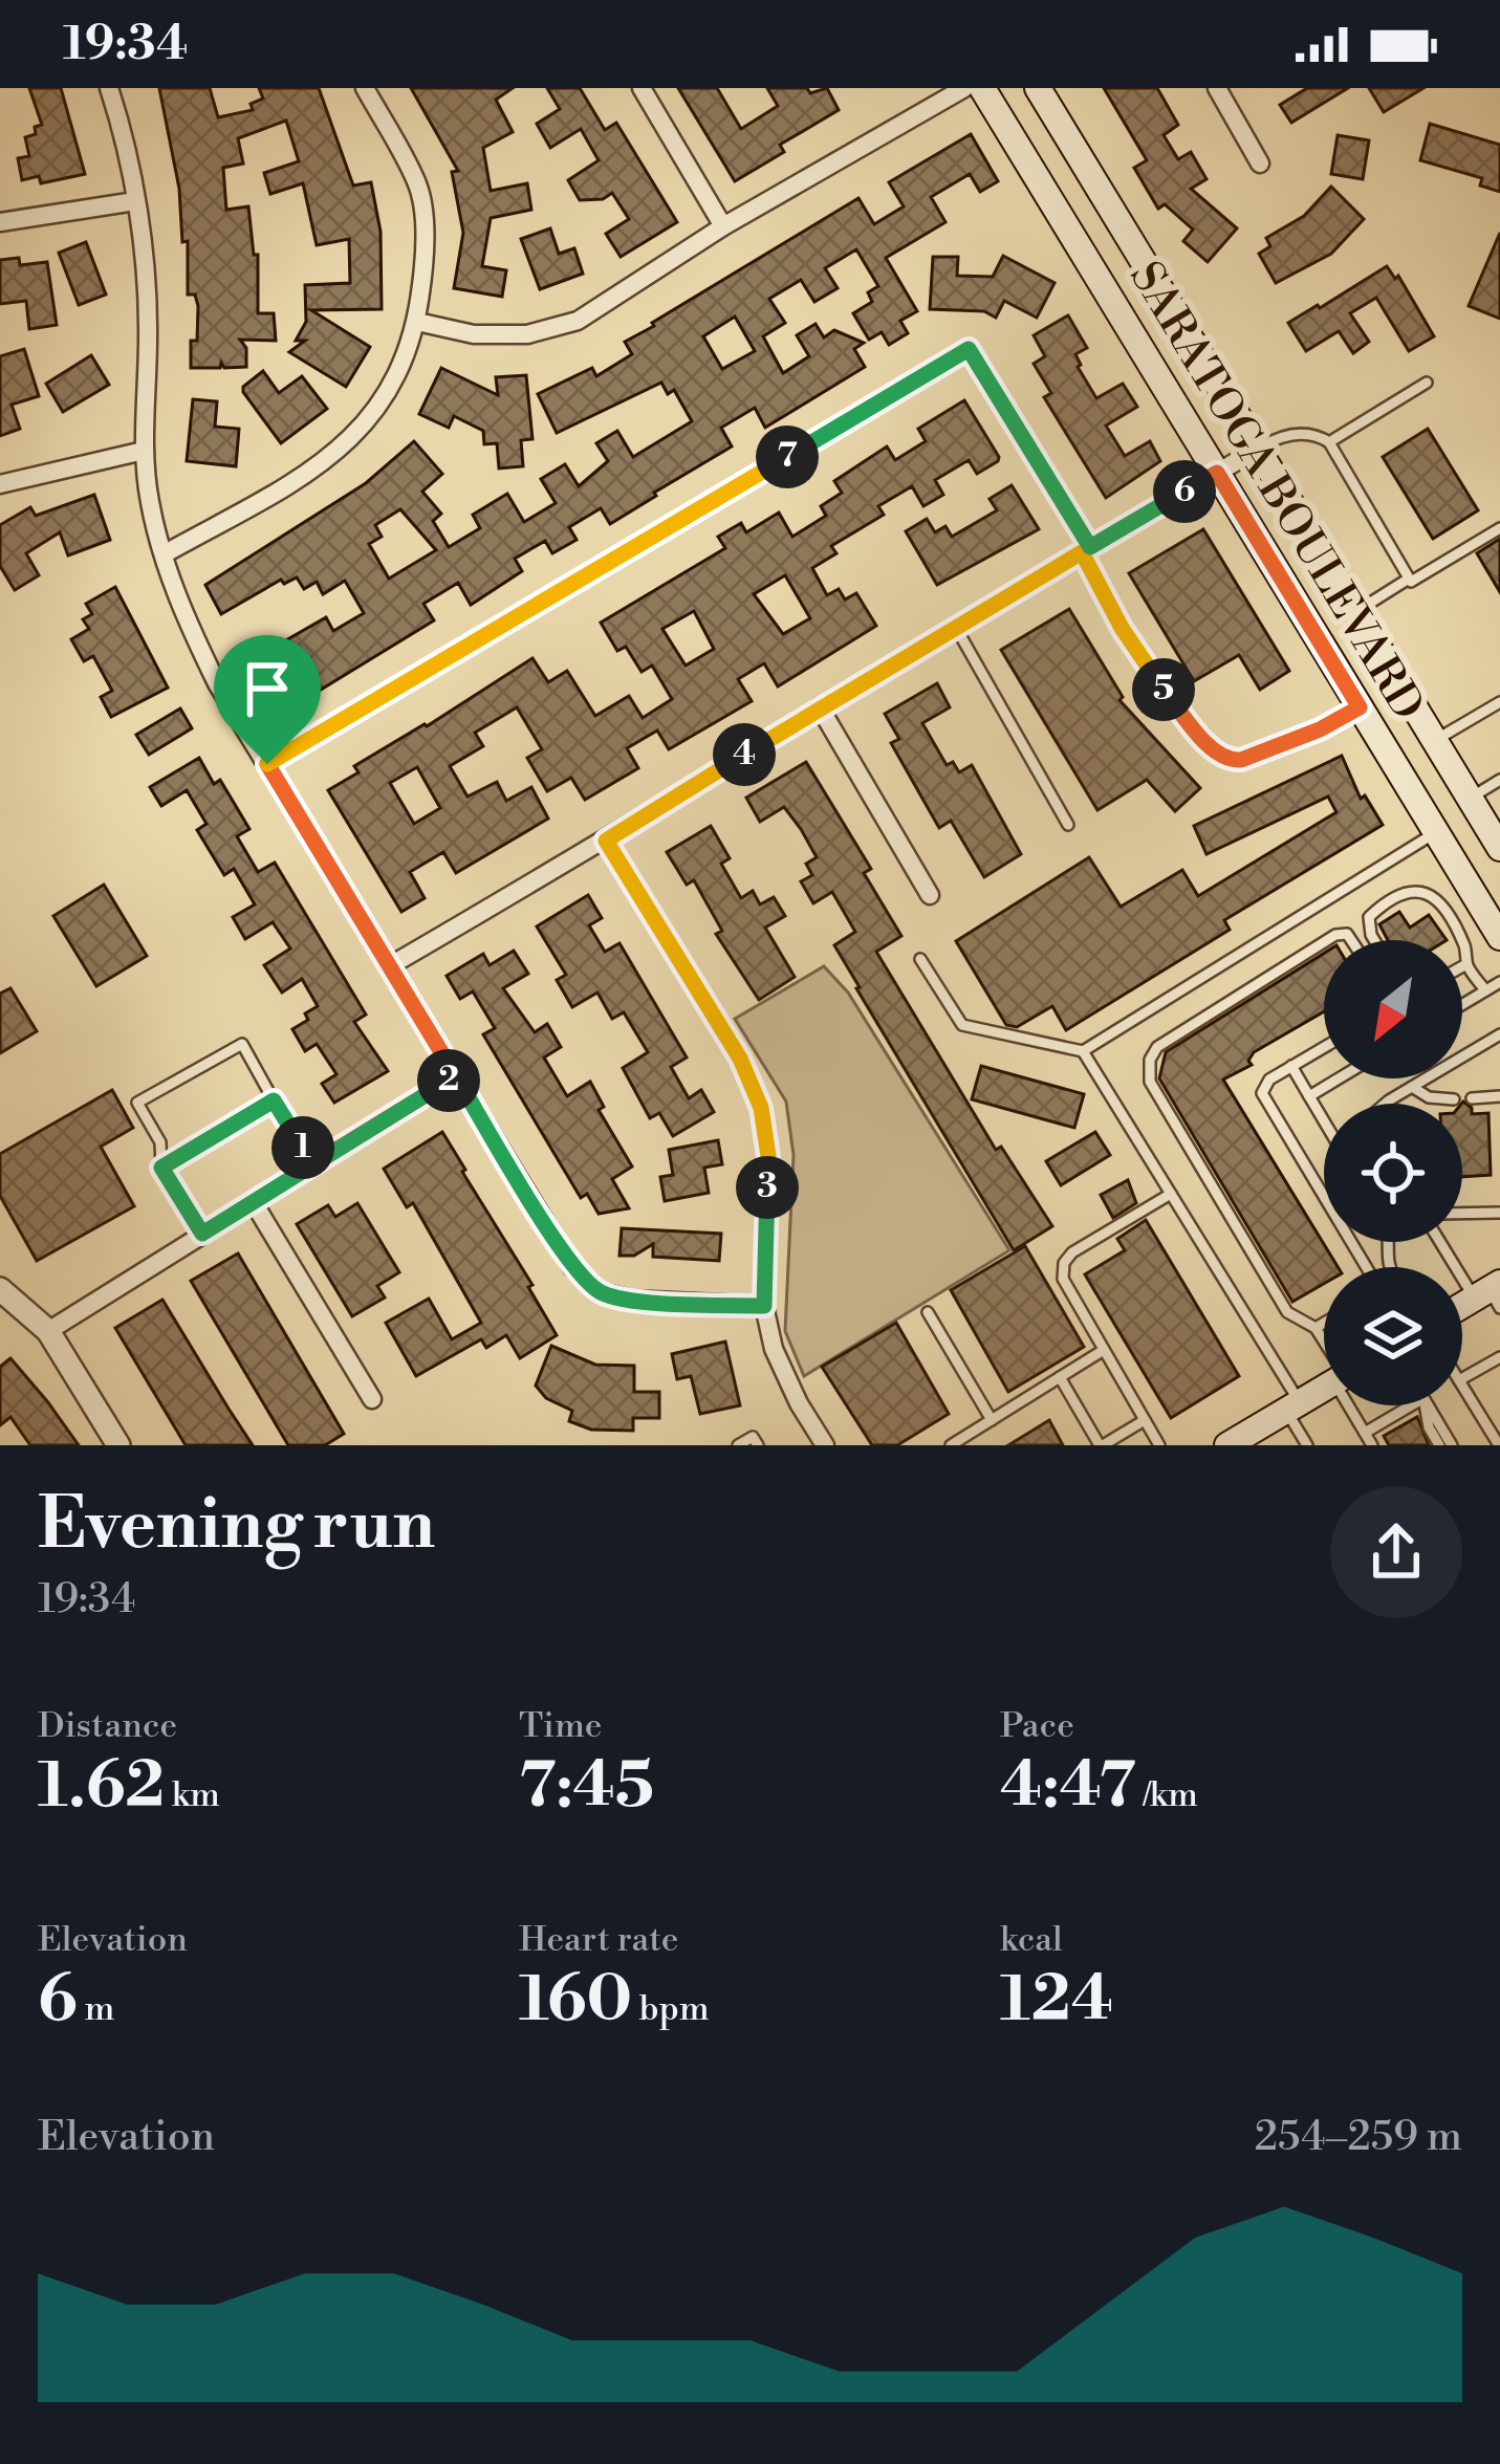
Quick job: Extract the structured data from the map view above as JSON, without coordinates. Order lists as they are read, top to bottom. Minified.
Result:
{"streets":{"main road":["SARATOGA BOULEVARD"]},"north":"bottom left","page":{"status":"19:34","pins":["7","6","5","4","2","1","3"],"heading":["Evening run","19:34"],"stats":[["Distance","1.62 km"],["Time","7:45"],["Pace","4:47 /km"],["Elevation","6 m"],["Heart rate","160 bpm"],["kcal","124"]],"chart":["Elevation","254–259 m"]}}
